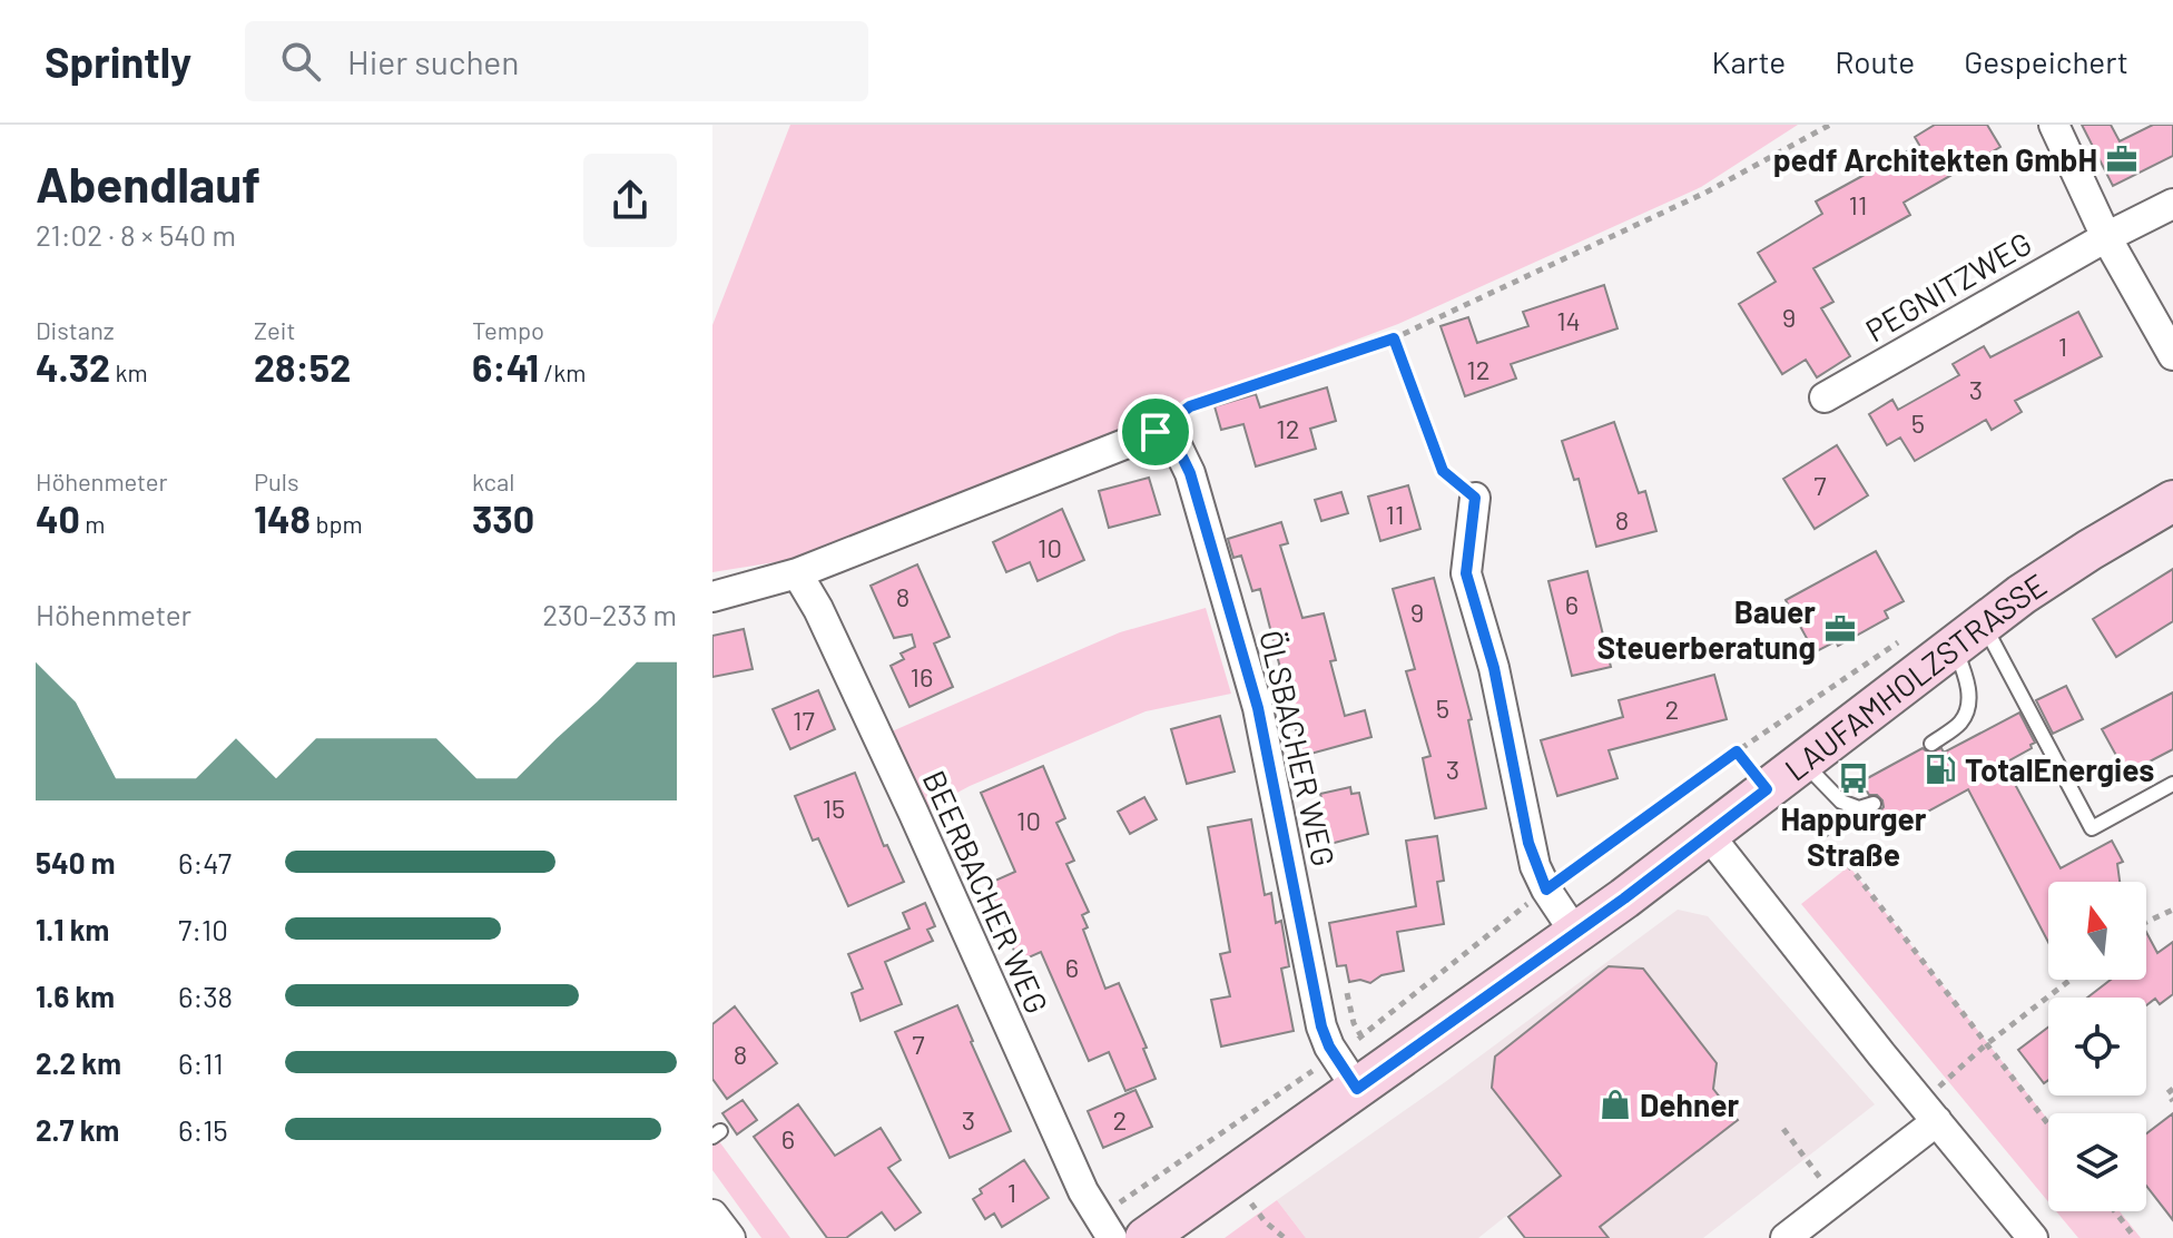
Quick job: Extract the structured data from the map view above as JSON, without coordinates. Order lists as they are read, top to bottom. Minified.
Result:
{"streets":{"main road":["LAUFAMHOLZSTRASSE"],"street":["PEGNITZWEG","ÖLSBACHER WEG","BEERBACHER WEG"]},"crossings":[["LAUFAMHOLZSTRASSE","ÖLSBACHER WEG"]],"places":{"office":["pedf Architekten GmbH","Bauer Steuerberatung"],"fuel station":["TotalEnergies"],"bus stop":["Happurger Straße"],"shop":["Dehner"]},"house_numbers":["11","9","14","1","12","3","5","12","7","11","8","10","8","6","9","16","5","2","17","3","15","10","6","7","8","3","2","6","1"],"north":"top","page":{"header":"Sprintly","search":"Hier suchen","nav":["Karte","Route","Gespeichert"],"heading":["Abendlauf","21:02 · 8 × 540 m"],"stats":[["Distanz","4.32 km"],["Zeit","28:52"],["Tempo","6:41 /km"],["Höhenmeter","40 m"],["Puls","148 bpm"],["kcal","330"]],"chart":["Höhenmeter","230–233 m"],"list":[{"name":"540 m","note":"6:47"},{"name":"1.1 km","note":"7:10"},{"name":"1.6 km","note":"6:38"},{"name":"2.2 km","note":"6:11"},{"name":"2.7 km","note":"6:15"}]}}
